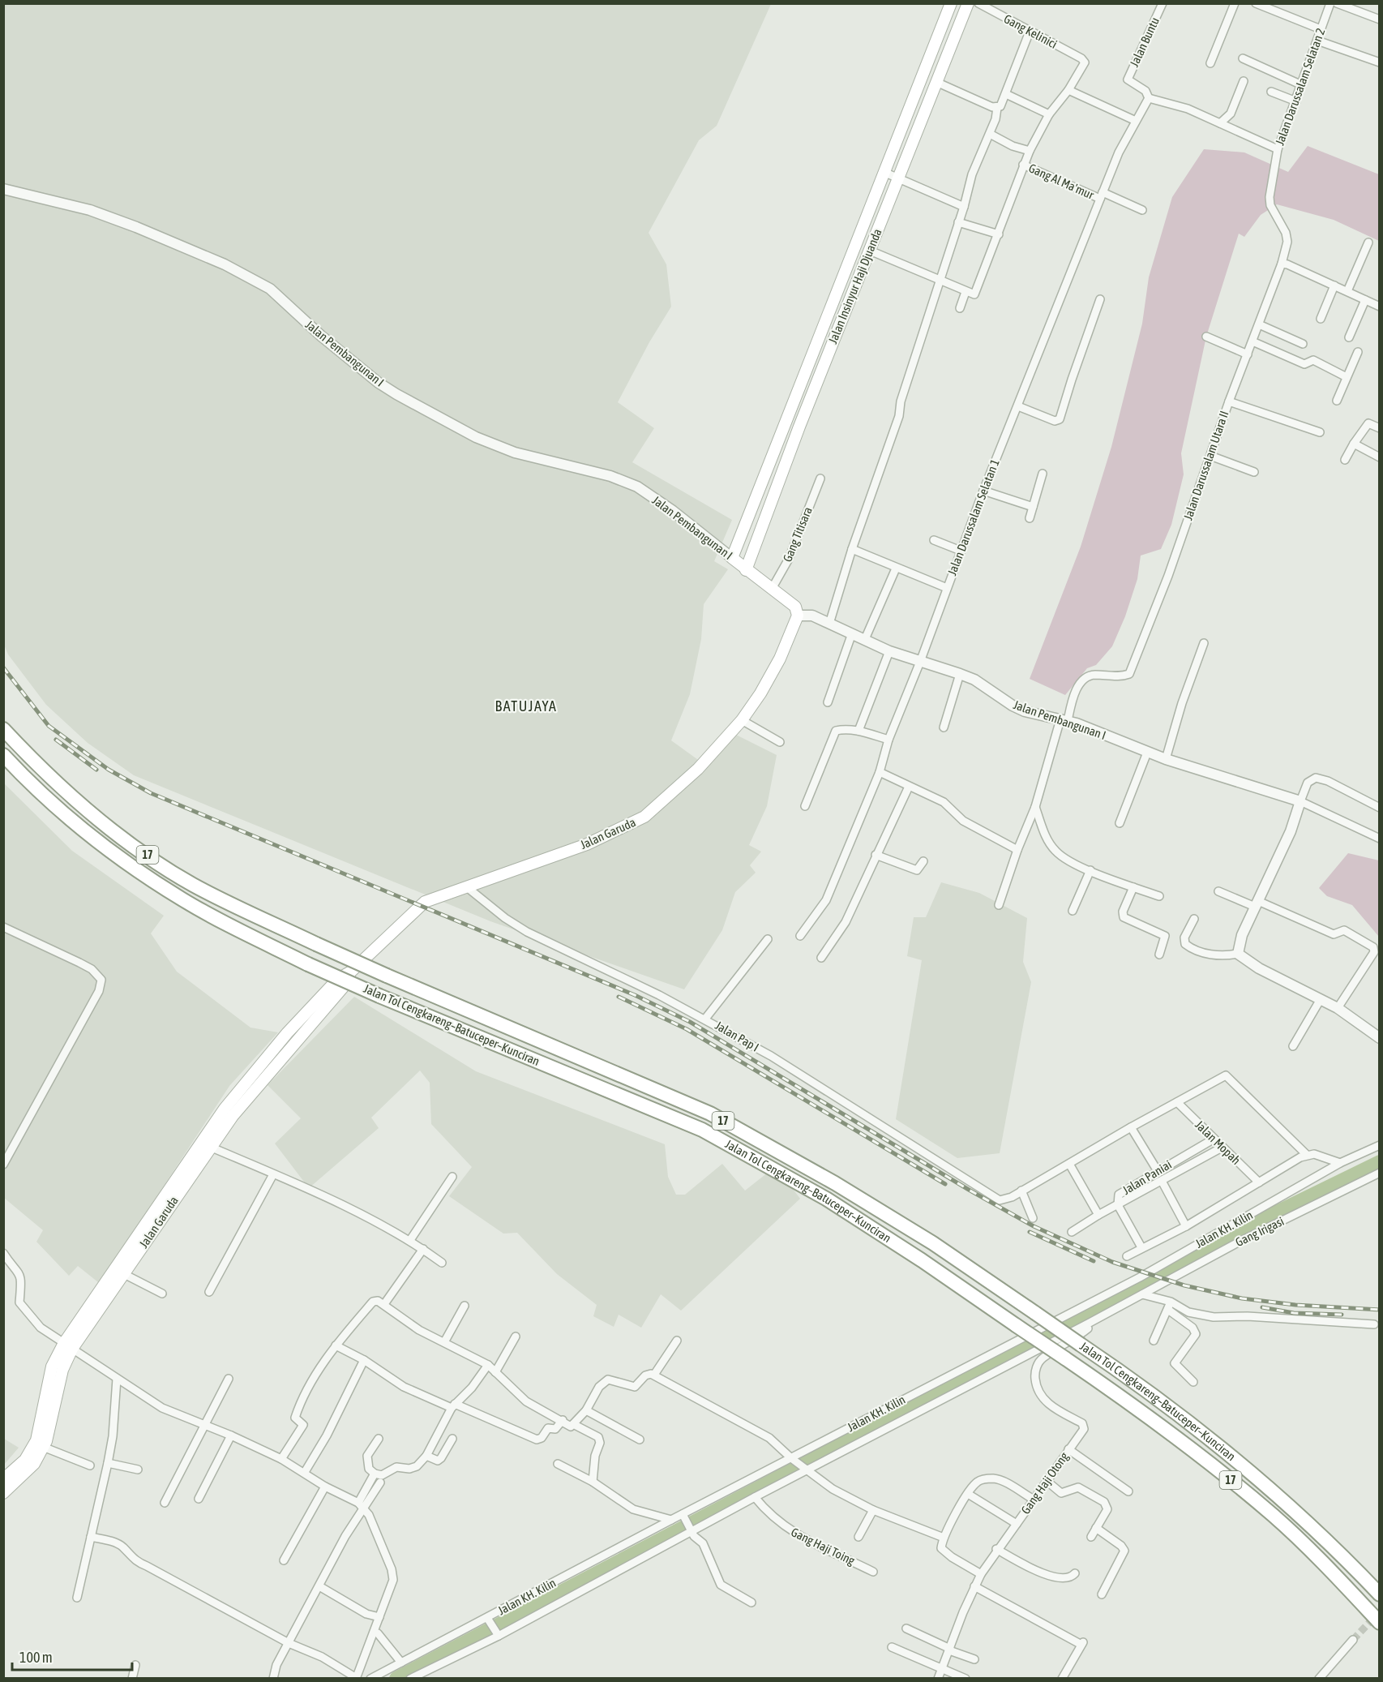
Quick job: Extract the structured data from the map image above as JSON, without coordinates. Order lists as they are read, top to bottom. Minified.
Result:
{"streets":{"highway":["17","Jalan Tol Cengkareng–Batuceper–Kunciran"],"main road":["Jalan Insinyur Haji Djuanda","Jalan Pembangunan I","Jalan Garuda"],"street":["Gang Kelinici","Jalan Buntu","Jalan Darussalam Selatan 2","Gang Al Ma'mur","Jalan Darussalam Utara II","Jalan Darussalam Selatan 1","Gang Titisara","Jalan Pap I","Jalan Mopah","Jalan Paniai","Jalan KH. Kilin","Gang Irigasi","Gang Haji Otong","Gang Haji Toing"]},"crossings":[["Jalan Buntu","Jalan Darussalam Selatan 1"],["Jalan Darussalam Selatan 2","Jalan Darussalam Utara II"],["Gang Al Ma'mur","Jalan Darussalam Selatan 1"],["Jalan Insinyur Haji Djuanda","Jalan Pembangunan I"],["Jalan Pembangunan I","Jalan Darussalam Utara II"],["Jalan Pembangunan I","Jalan Darussalam Selatan 1"],["Jalan Pembangunan I","Gang Titisara"],["Jalan Pembangunan I","Jalan Garuda"],["Jalan Garuda","Jalan Pap I"],["Jalan Mopah","Jalan Paniai"],["Jalan KH. Kilin","Gang Irigasi"],["Jalan KH. Kilin","Gang Haji Otong"],["Jalan KH. Kilin","Gang Haji Toing"]],"districts":["BATUJAYA"],"scale_bar":"100 m"}
